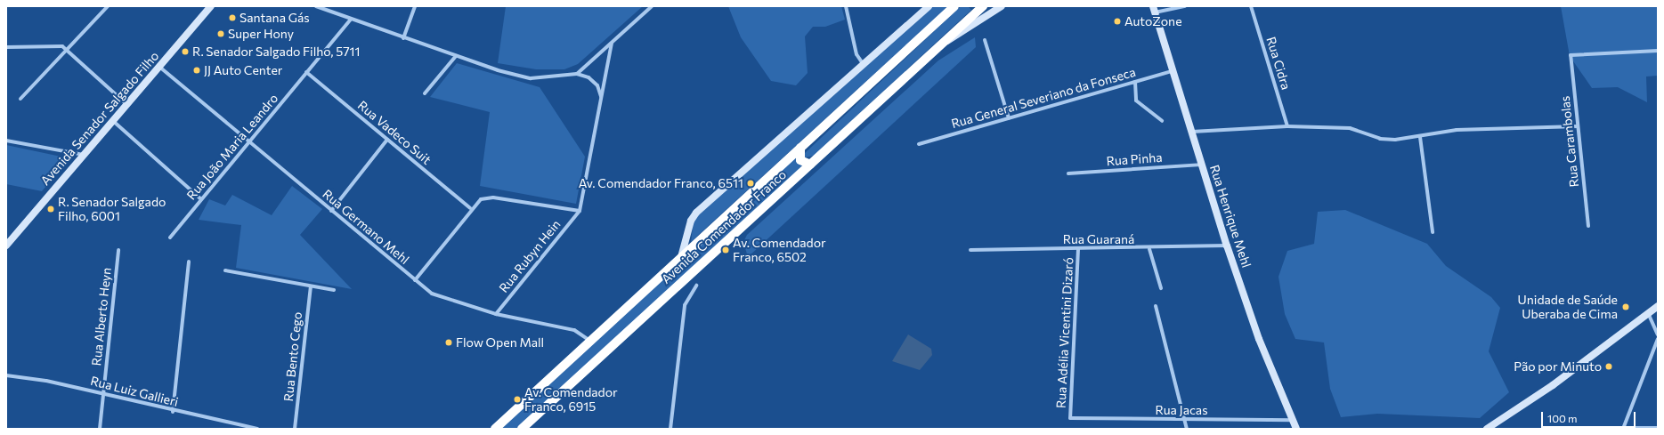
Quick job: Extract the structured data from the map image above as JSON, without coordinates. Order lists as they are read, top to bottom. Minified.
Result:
{"streets":{"highway":["Avenida Comendador Franco"],"main road":["Avenida Senador Salgado Filho","Rua Henrique Mehl"],"street":["Rua Cidra","Rua General Severiano da Fonseca","Rua Vadeco Suit","Rua Carambolas","Rua João Maria Leandro","Rua Pinha","Rua Germano Mehl","Rua Guaraná","Rua Rubyn Hein","Rua Alberto Heyn","Rua Adélia Vicentini Dizaró","Rua Bento Cego","Rua Luiz Gallieri","Rua Jacas"]},"crossings":[["Rua General Severiano da Fonseca","Rua Henrique Mehl"],["Avenida Senador Salgado Filho","Rua Germano Mehl"],["Rua Vadeco Suit","Rua João Maria Leandro"],["Rua João Maria Leandro","Rua Germano Mehl"],["Rua Pinha","Rua Henrique Mehl"],["Rua Henrique Mehl","Rua Guaraná"],["Rua Henrique Mehl","Rua Jacas"],["Rua Germano Mehl","Avenida Comendador Franco"],["Rua Germano Mehl","Rua Rubyn Hein"],["Rua Guaraná","Rua Adélia Vicentini Dizaró"],["Rua Alberto Heyn","Rua Luiz Gallieri"],["Rua Adélia Vicentini Dizaró","Rua Jacas"]],"places":["Santana Gás","AutoZone","Super Hony","R. Senador Salgado Filho, 5711","JJ Auto Center","Av. Comendador Franco, 6511","R. Senador Salgado Filho, 6001","Av. Comendador Franco, 6502","Unidade de Saúde Uberaba de Cima","Flow Open Mall","Pão por Minuto","Av. Comendador Franco, 6915"],"scale_bar":"100 m"}
